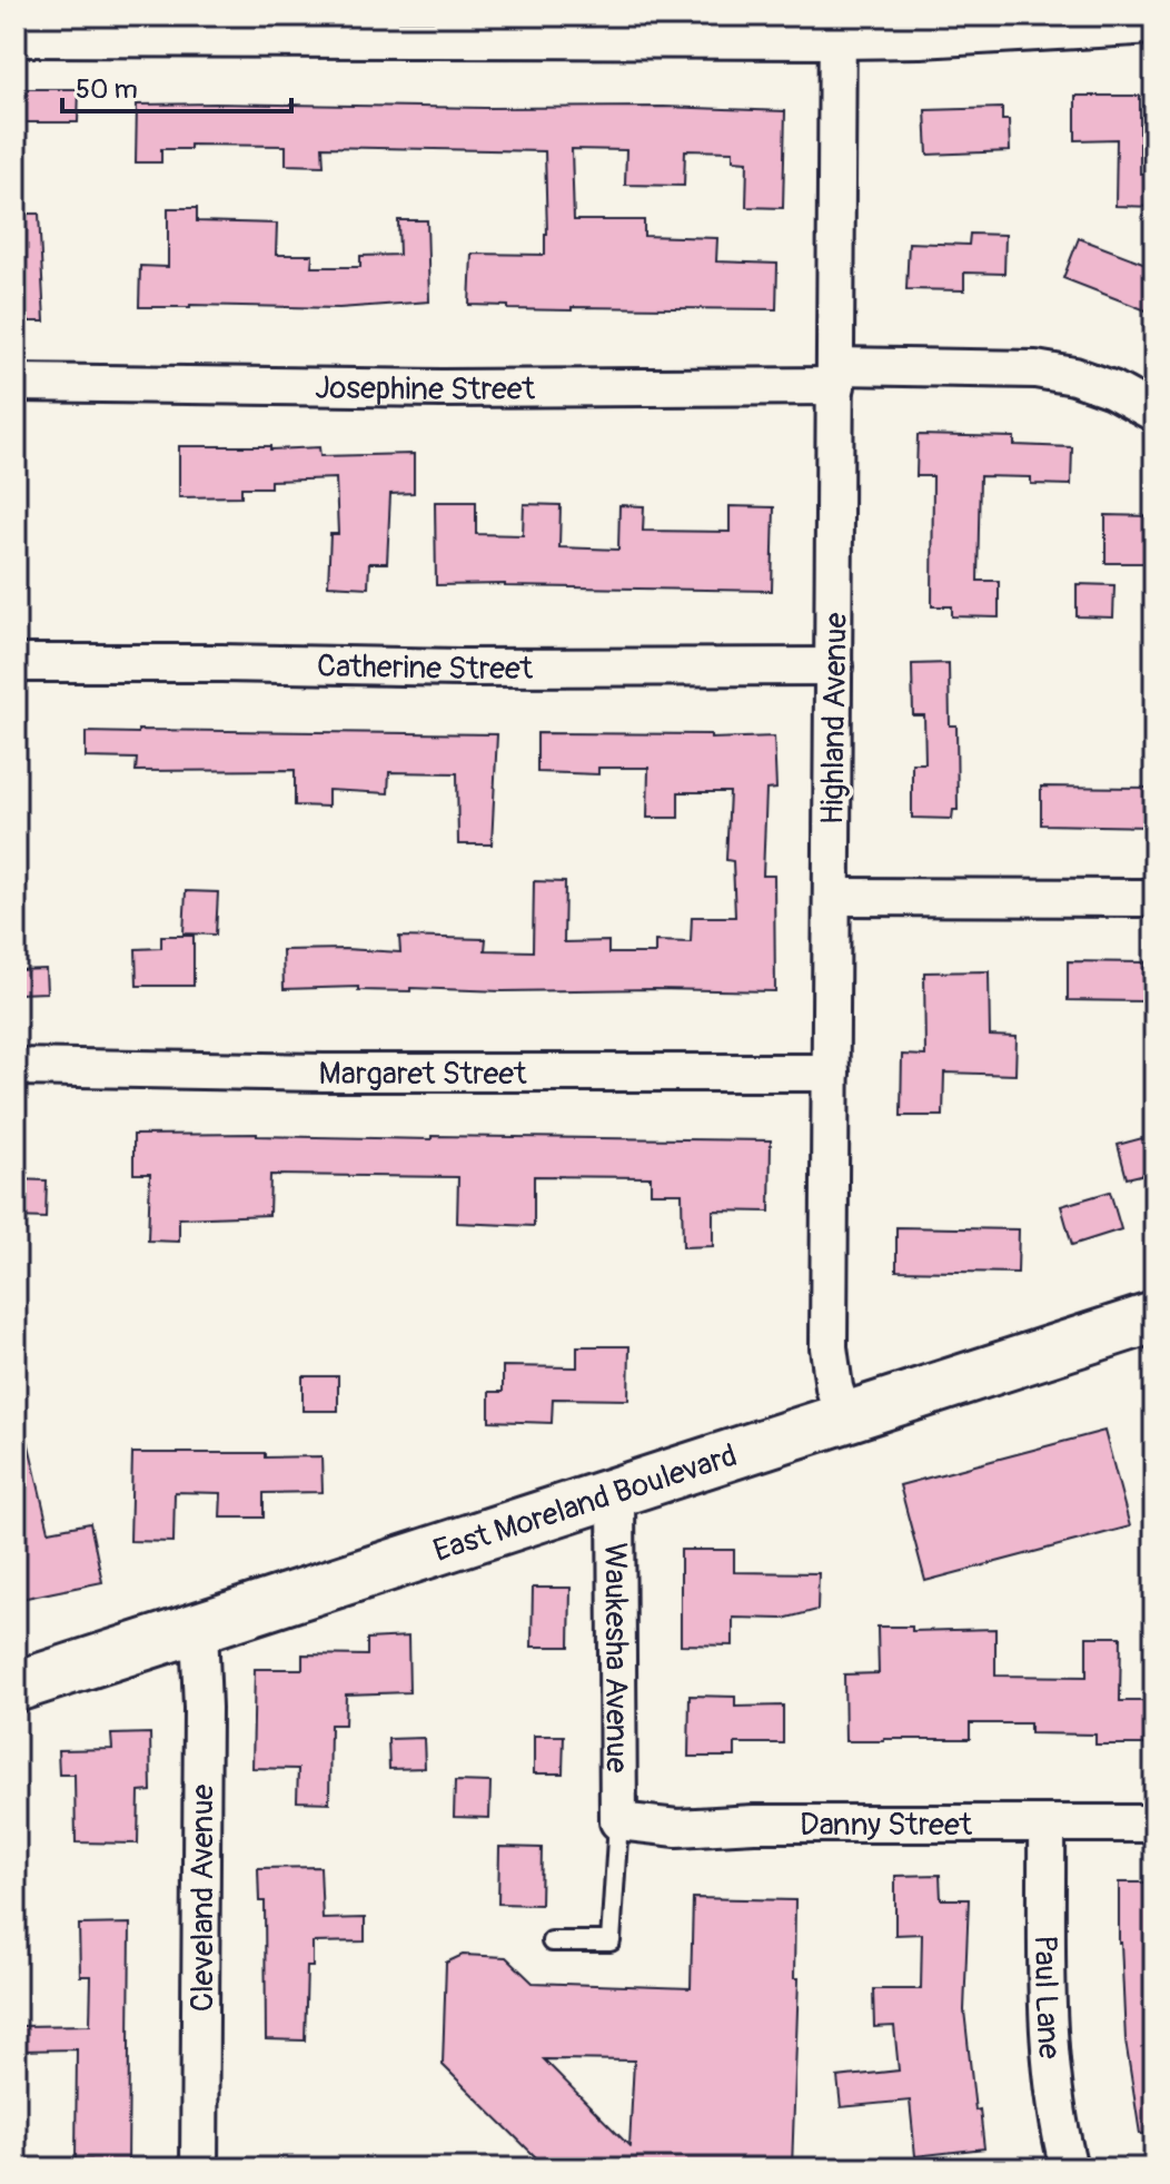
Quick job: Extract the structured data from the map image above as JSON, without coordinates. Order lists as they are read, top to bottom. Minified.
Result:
{"streets":{"main road":["East Moreland Boulevard"],"street":["Josephine Street","Catherine Street","Highland Avenue","Margaret Street","Waukesha Avenue","Danny Street","Cleveland Avenue","Paul Lane"]},"crossings":[["Josephine Street","Highland Avenue"],["Catherine Street","Highland Avenue"],["Highland Avenue","Margaret Street"],["Highland Avenue","East Moreland Boulevard"],["East Moreland Boulevard","Waukesha Avenue"],["East Moreland Boulevard","Cleveland Avenue"],["Waukesha Avenue","Danny Street"],["Danny Street","Paul Lane"]],"scale_bar":"50 m"}
